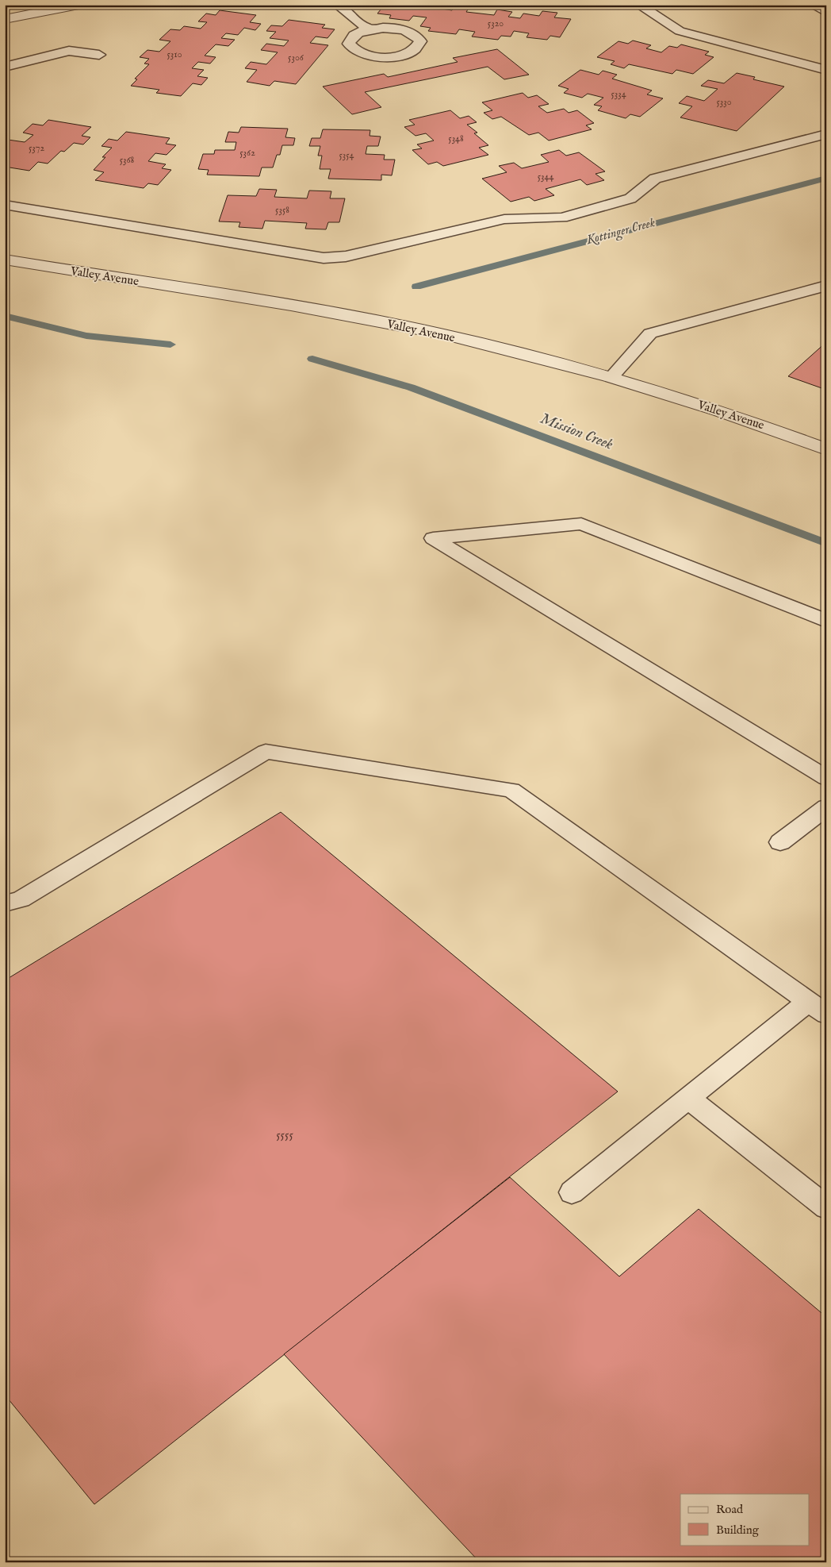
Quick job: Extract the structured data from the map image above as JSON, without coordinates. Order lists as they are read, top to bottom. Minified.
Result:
{"streets":{"street":["Valley Avenue"]},"water":["Kottinger Creek","Mission Creek"],"house_numbers":["5320","5310","5306","5334","5330","5348","5372","5362","5354","5368","5344","5358","5555"],"legend":["Road","Building"]}
